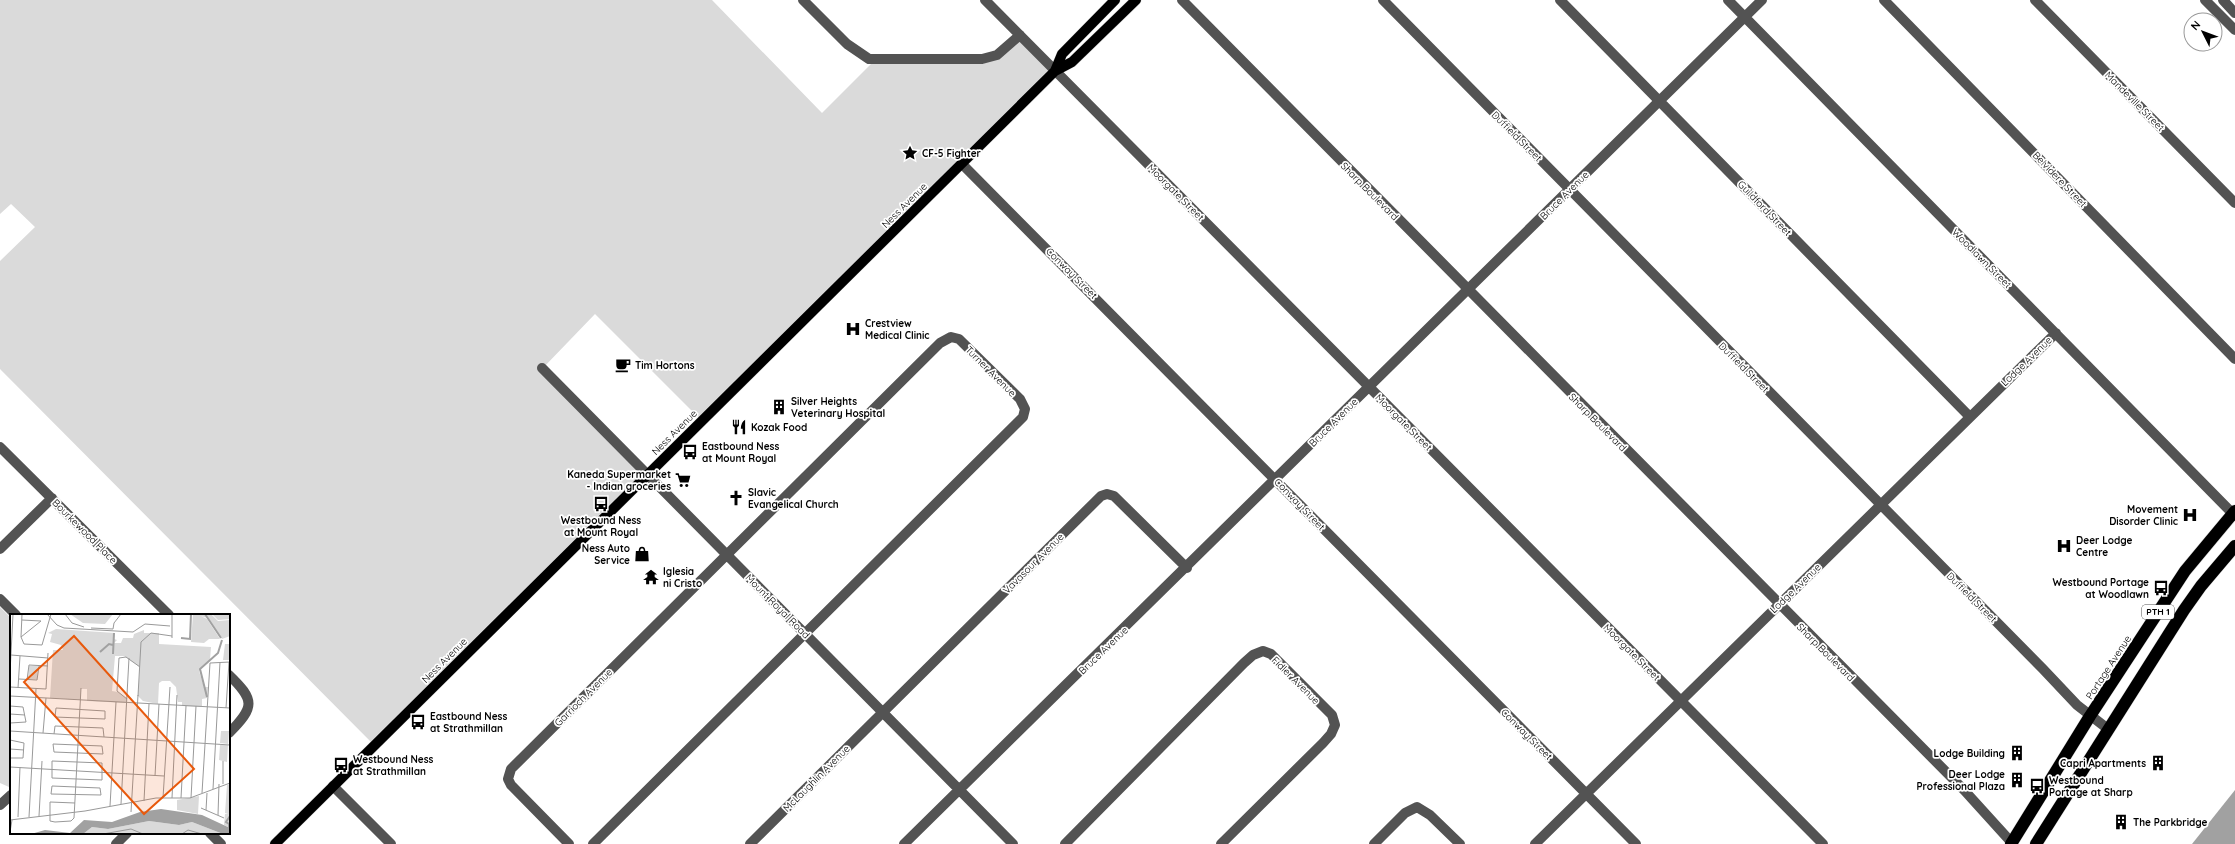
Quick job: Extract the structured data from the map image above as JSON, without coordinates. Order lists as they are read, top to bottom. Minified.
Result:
{"streets":{"highway":["PTH 1","Portage Avenue"],"main road":["Ness Avenue"],"street":["Mandeville Street","Duffield Street","Belvidere Street","Sharp Boulevard","Moorgate Street","Bruce Avenue","Guildford Street","Woodlawn Street","Conway Street","Lodge Avenue","Turner Avenue","Bourkewood Place","Vavasour Avenue","Mount Royal Road","Fidler Avenue","Garrioch Avenue","McLaughlin Avenue"]},"crossings":[["Duffield Street","Bruce Avenue"],["Duffield Street","Lodge Avenue"],["Duffield Street","PTH 1"],["Duffield Street","Portage Avenue"],["Sharp Boulevard","Bruce Avenue"],["Sharp Boulevard","Lodge Avenue"],["Sharp Boulevard","Portage Avenue"],["Moorgate Street","Bruce Avenue"],["Moorgate Street","Ness Avenue"],["Moorgate Street","Lodge Avenue"],["Bruce Avenue","Guildford Street"],["Bruce Avenue","Woodlawn Street"],["Bruce Avenue","Conway Street"],["Bruce Avenue","Vavasour Avenue"],["Bruce Avenue","Mount Royal Road"],["Ness Avenue","Conway Street"],["Ness Avenue","Mount Royal Road"],["Guildford Street","Lodge Avenue"],["Woodlawn Street","Lodge Avenue"],["Woodlawn Street","Portage Avenue"],["Conway Street","Lodge Avenue"],["Turner Avenue","Mount Royal Road"],["Turner Avenue","Garrioch Avenue"],["Vavasour Avenue","Mount Royal Road"],["Vavasour Avenue","McLaughlin Avenue"],["Mount Royal Road","Garrioch Avenue"],["Mount Royal Road","McLaughlin Avenue"]],"places":{"place":["CF-5 Fighter"],"hospital":["Crestview Medical Clinic","Movement Disorder Clinic","Deer Lodge Centre"],"cafe":["Tim Hortons"],"building":["Silver Heights Veterinary Hospital","Lodge Building","Capri Apartments","Deer Lodge Professional Plaza","The Parkbridge"],"restaurant":["Kozak Food"],"bus stop":["Eastbound Ness at Mount Royal","Westbound Ness at Mount Royal","Westbound Portage at Woodlawn","Eastbound Ness at Strathmillan","Westbound Ness at Strathmillan","Westbound Portage at Sharp"],"supermarket":["Kaneda Supermarket - Indian groceries"],"church":["Slavic Evangelical Church"],"shop":["Ness Auto Service"],"temple":["Iglesia ni Cristo"]},"north":"top left"}
